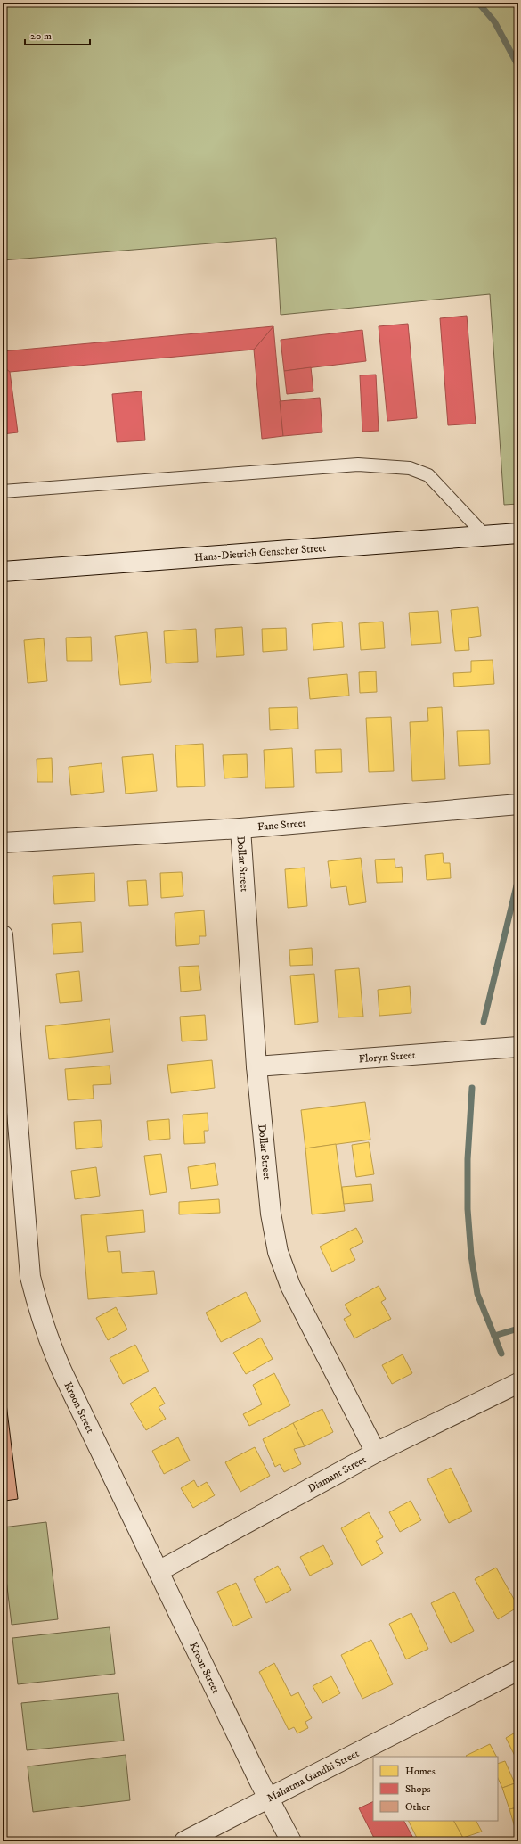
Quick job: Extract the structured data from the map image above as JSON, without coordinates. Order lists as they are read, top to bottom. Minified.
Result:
{"streets":{"street":["Hans-Dietrich Genscher Street","Fanc Street","Dollar Street","Floryn Street","Kroon Street","Diamant Street","Mahatma Gandhi Street"]},"crossings":[["Fanc Street","Dollar Street"],["Dollar Street","Floryn Street"],["Dollar Street","Diamant Street"],["Kroon Street","Diamant Street"],["Kroon Street","Mahatma Gandhi Street"]],"legend":["Homes","Shops","Other"],"scale_bar":"20 m"}
